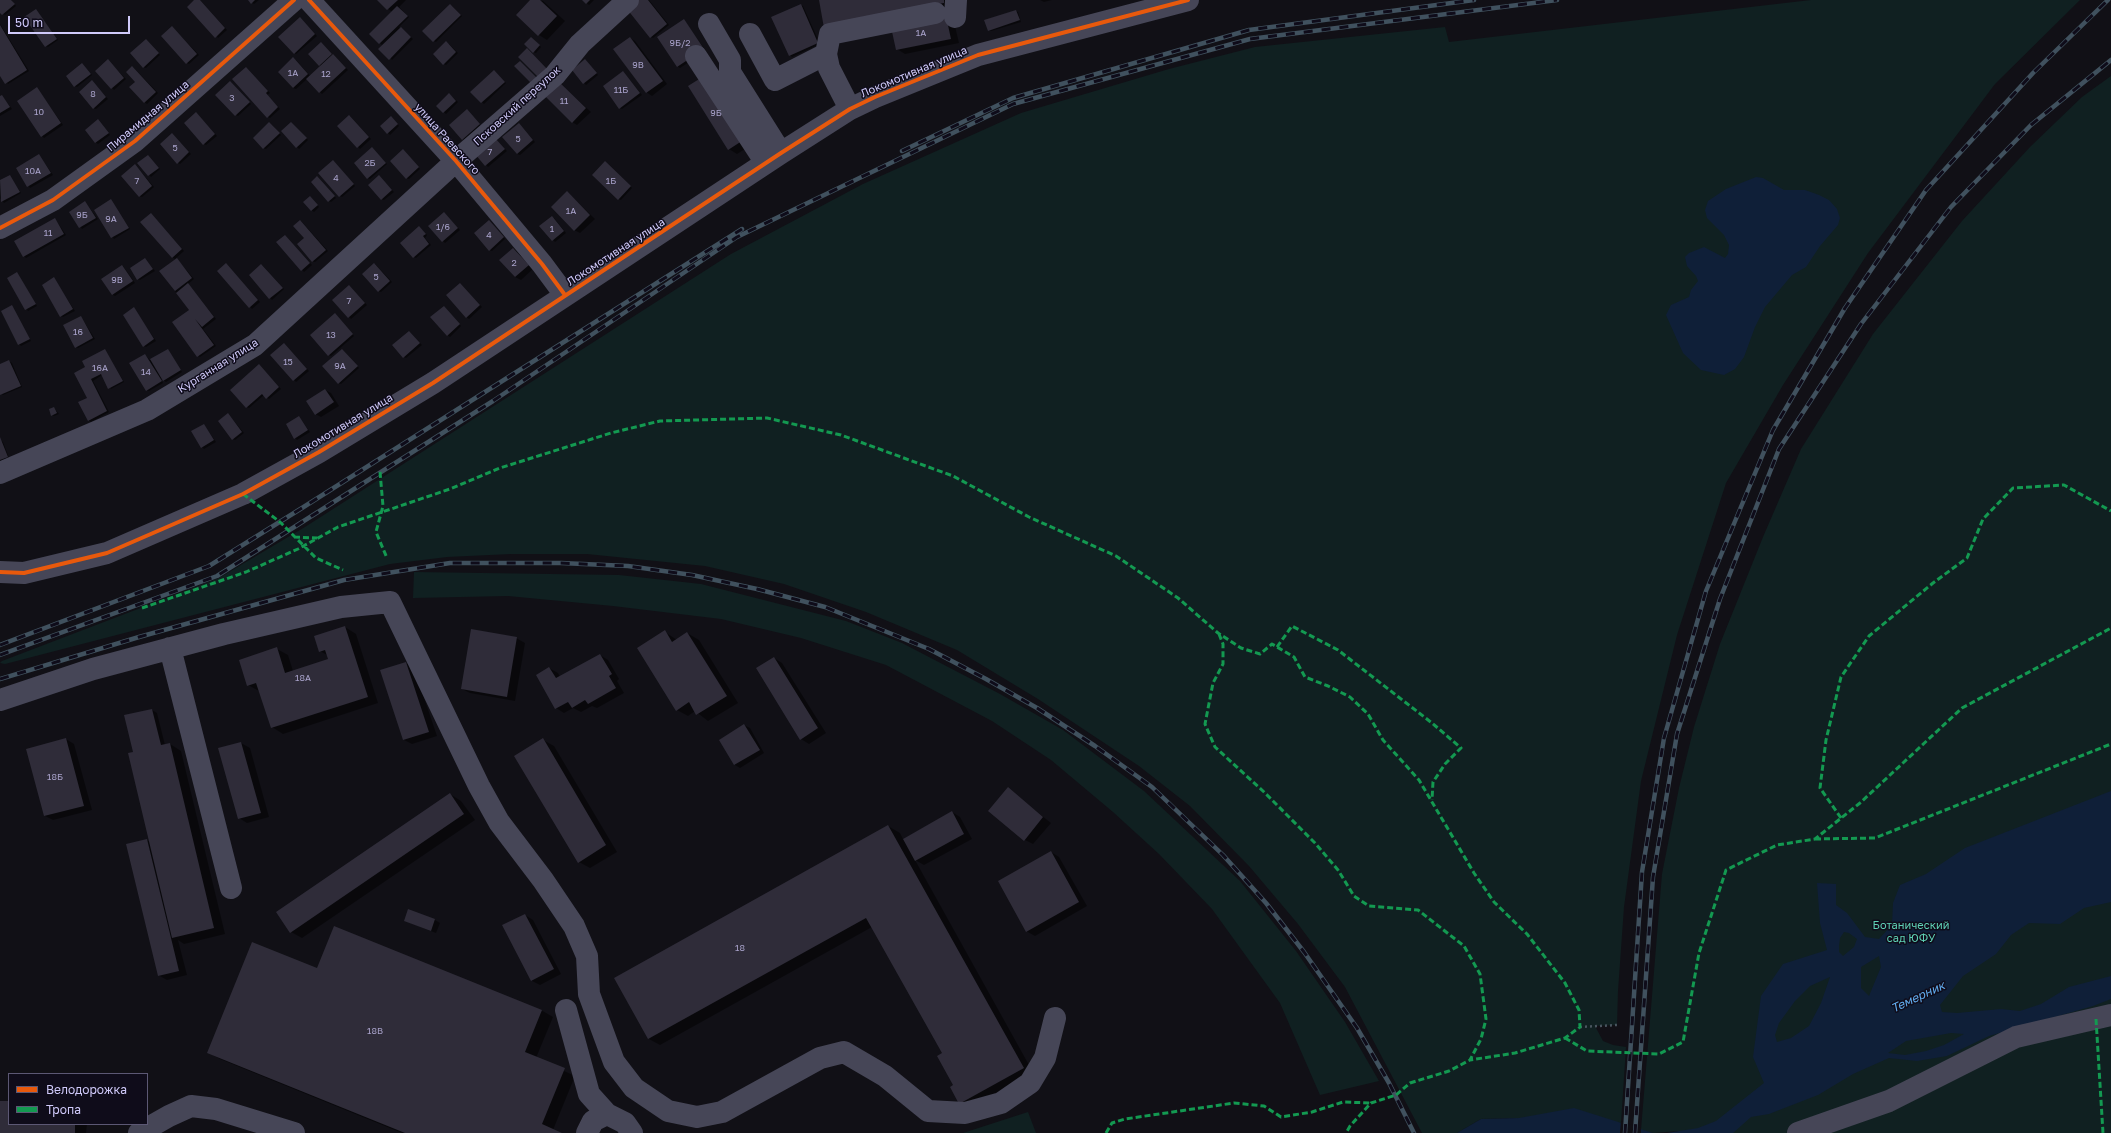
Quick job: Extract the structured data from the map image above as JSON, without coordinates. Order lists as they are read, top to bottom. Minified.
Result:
{"streets":{"street":["Локомотивная улица","Псковский переулок","Пирамидная улица","улица Раевского","Курганная улица"]},"crossings":[["Локомотивная улица","улица Раевского"],["Псковский переулок","улица Раевского"],["Псковский переулок","Курганная улица"],["улица Раевского","Курганная улица"]],"water":["Темерник"],"parks":["Ботанический сад ЮФУ"],"house_numbers":["1А","9Б/2","9В","1А","12","11Б","8","3","11","10","9Б","5","5","7","2Б","10А","4","7","1Б","1А","9Б","9А","1/6","1","11","4","2","5","9В","7","16","13","15","9А","16А","14","18А","18Б","18","18В"],"legend":["Велодорожка","Тропа"],"scale_bar":"50 m"}
